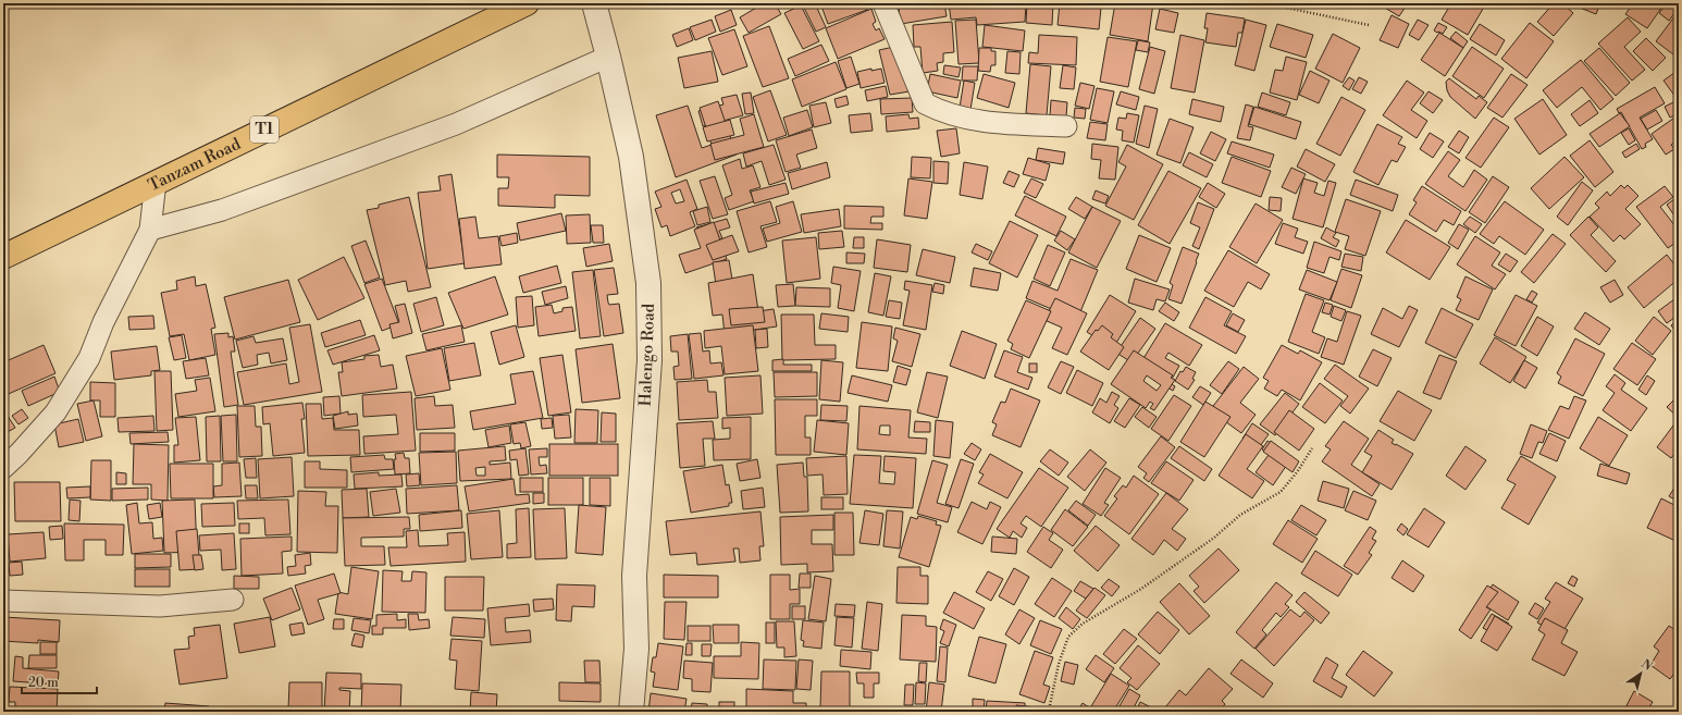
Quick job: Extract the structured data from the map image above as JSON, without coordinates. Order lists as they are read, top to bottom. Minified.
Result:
{"streets":{"highway":["T1","Tanzam Road"],"street":["Halengo Road"]},"scale_bar":"20 m","north":"top right"}
